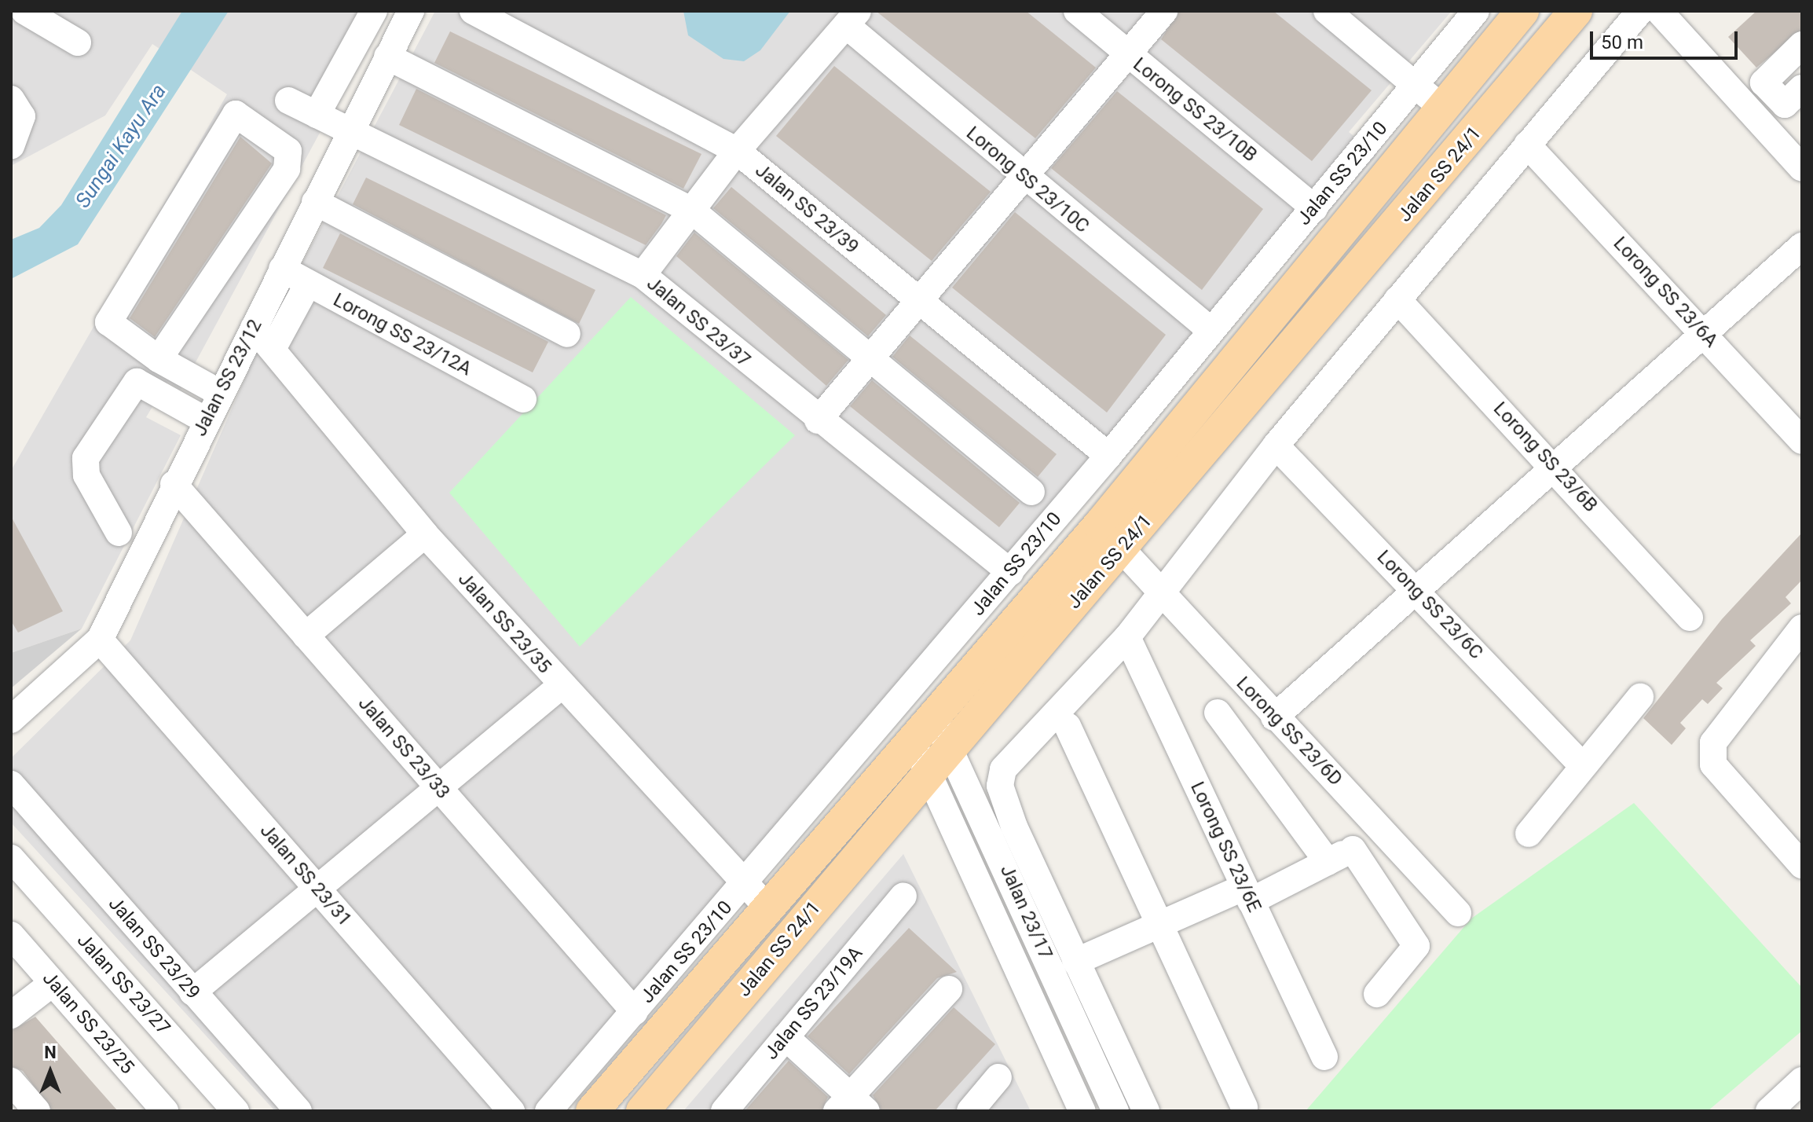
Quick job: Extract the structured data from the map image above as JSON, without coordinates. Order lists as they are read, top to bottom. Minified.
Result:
{"streets":{"main road":["Jalan SS 24/1"],"street":["Lorong SS 23/10B","Jalan SS 23/10","Lorong SS 23/10C","Jalan SS 23/39","Lorong SS 23/6A","Jalan SS 23/37","Lorong SS 23/12A","Jalan SS 23/12","Lorong SS 23/6B","Lorong SS 23/6C","Jalan SS 23/35","Lorong SS 23/6D","Jalan SS 23/33","Lorong SS 23/6E","Jalan SS 23/31","Jalan 23/17","Jalan SS 23/29","Jalan SS 23/27","Jalan SS 23/19A","Jalan SS 23/25"]},"crossings":[["Lorong SS 23/10B","Jalan SS 23/10"],["Jalan SS 23/10","Jalan SS 24/1"],["Jalan SS 23/10","Lorong SS 23/10C"],["Jalan SS 23/10","Jalan SS 23/39"],["Jalan SS 23/10","Jalan SS 23/37"],["Jalan SS 23/10","Jalan SS 23/35"],["Jalan SS 23/10","Jalan SS 23/33"],["Jalan SS 24/1","Jalan SS 23/35"],["Jalan SS 24/1","Lorong SS 23/6D"],["Jalan SS 24/1","Jalan 23/17"],["Jalan SS 23/37","Jalan SS 23/12"],["Lorong SS 23/12A","Jalan SS 23/12"],["Jalan SS 23/12","Jalan SS 23/35"],["Jalan SS 23/12","Jalan SS 23/33"],["Jalan SS 23/12","Jalan SS 23/31"]],"water":["Sungai Kayu Ara"],"scale_bar":"50 m","north":"top"}
